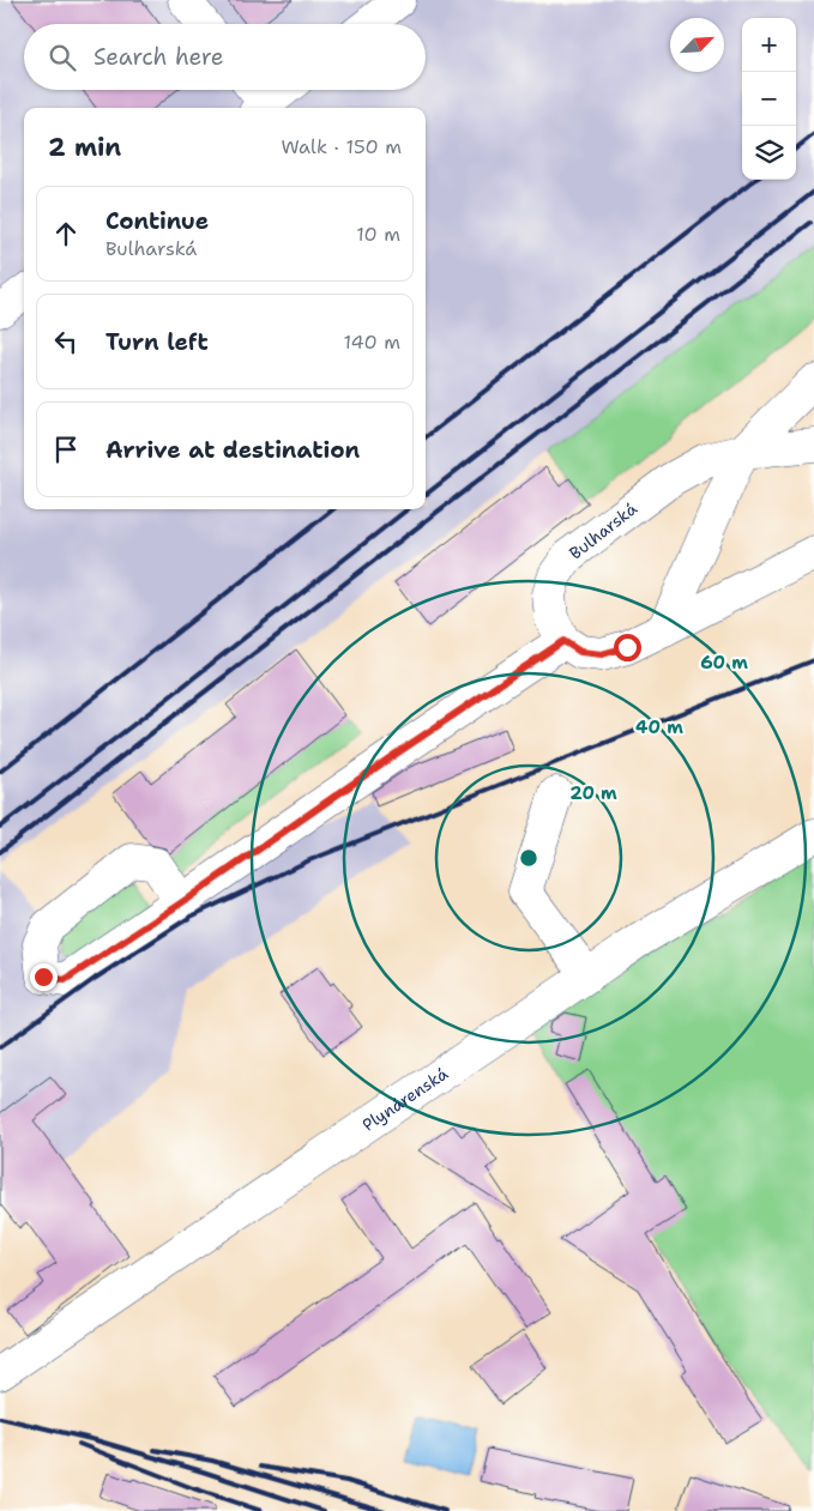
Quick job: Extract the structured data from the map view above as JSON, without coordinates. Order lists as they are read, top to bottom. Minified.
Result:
{"streets":{"street":["Bulharská","Plynárenská"]},"north":"top right","page":{"map_buttons":["+","−"],"search":"Search here","heading":["2 min","Walk · 150 m"],"list":[["Continue","Bulharská","10 m"],["Turn left","140 m"],"Arrive at destination"]},"rings":["60 m","40 m","20 m"]}
